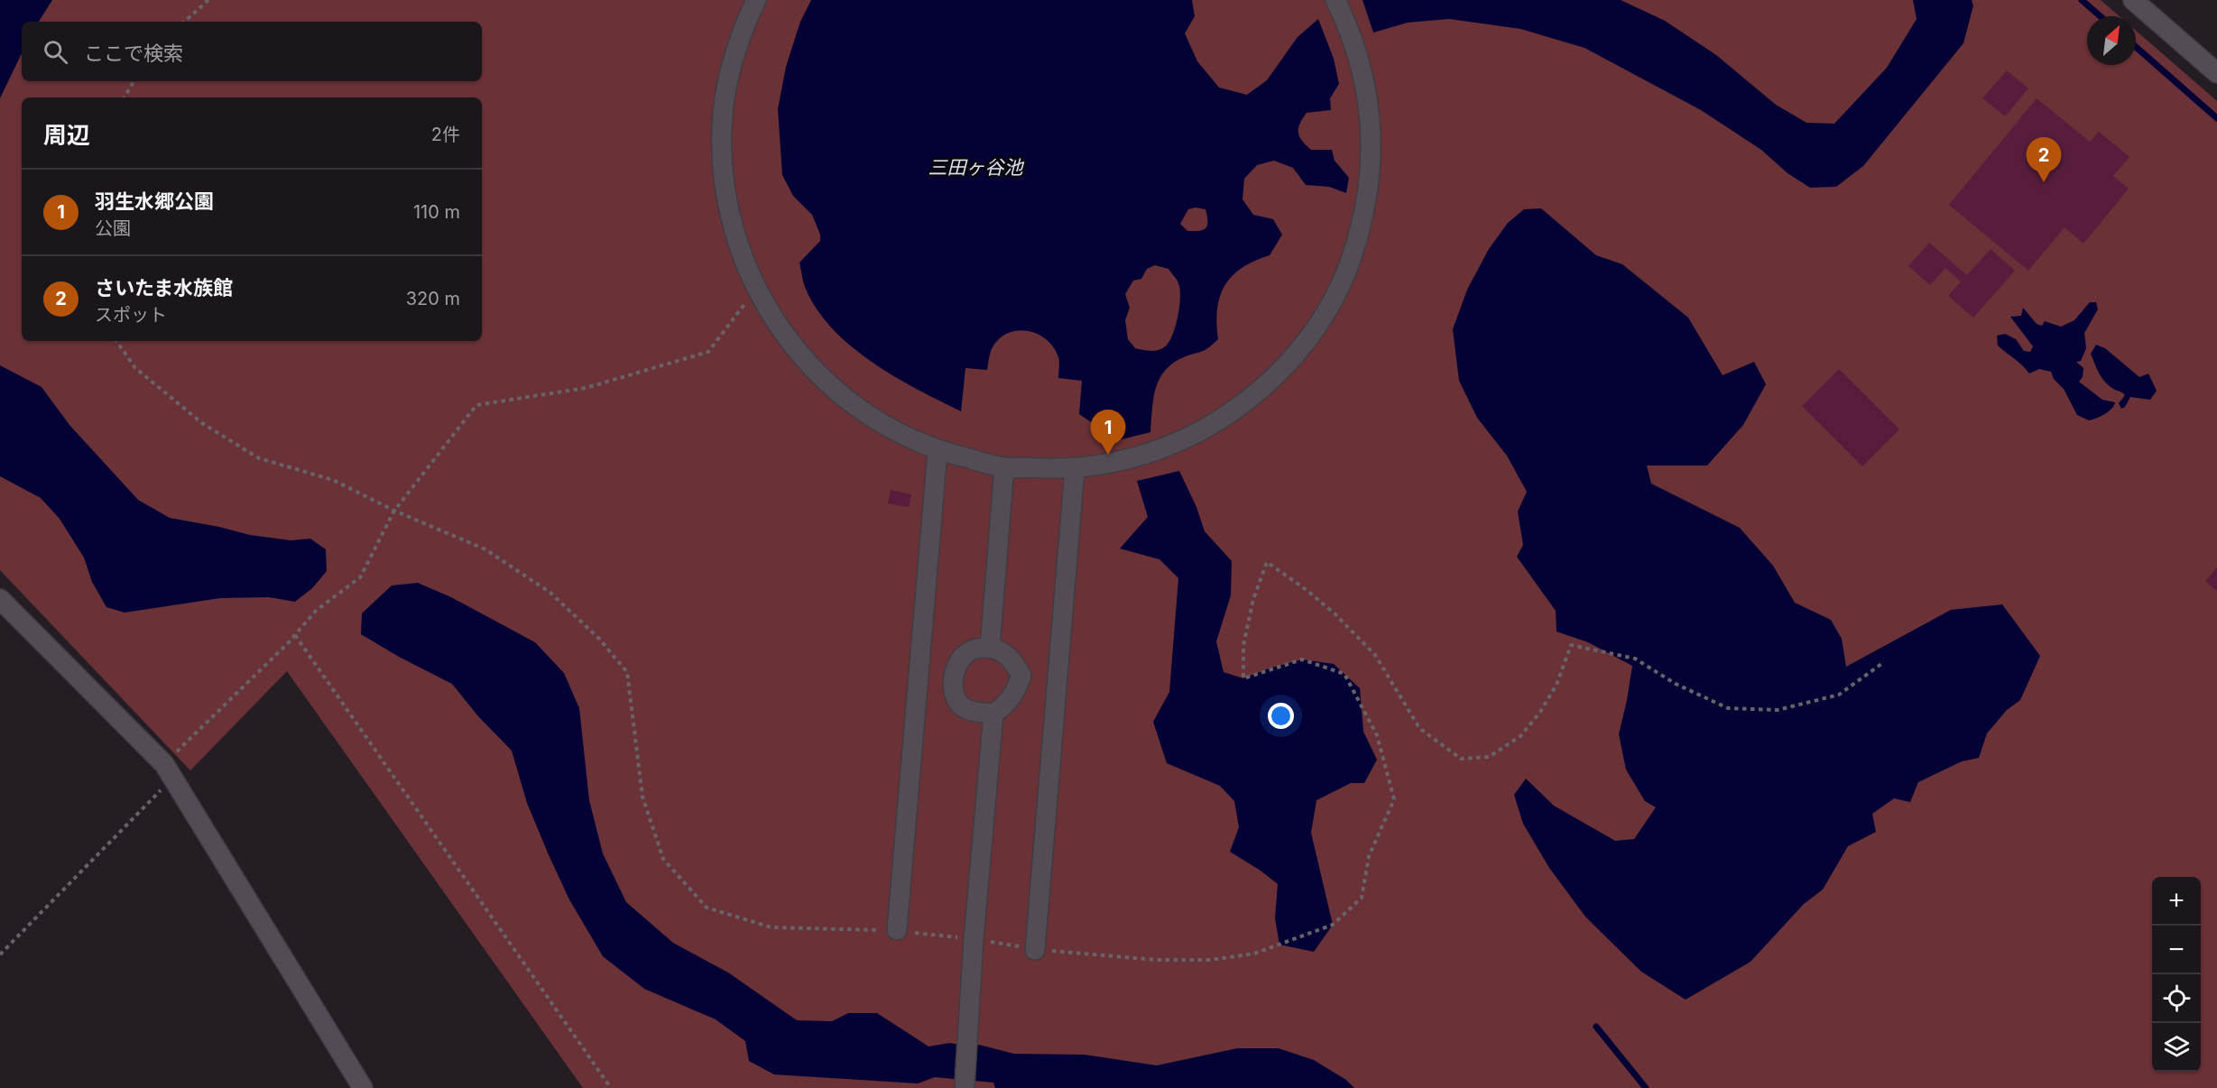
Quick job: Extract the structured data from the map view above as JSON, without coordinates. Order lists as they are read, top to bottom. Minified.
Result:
{"water":["三田ヶ谷池"],"north":"top right","page":{"search":"ここで検索","heading":["周辺","2件"],"pins":["2","1"],"list":[{"mark":"1","name":"羽生水郷公園","note":"公園","value":"110 m"},{"mark":"2","name":"さいたま水族館","note":"スポット","value":"320 m"}],"map_buttons":["+","−"]}}
